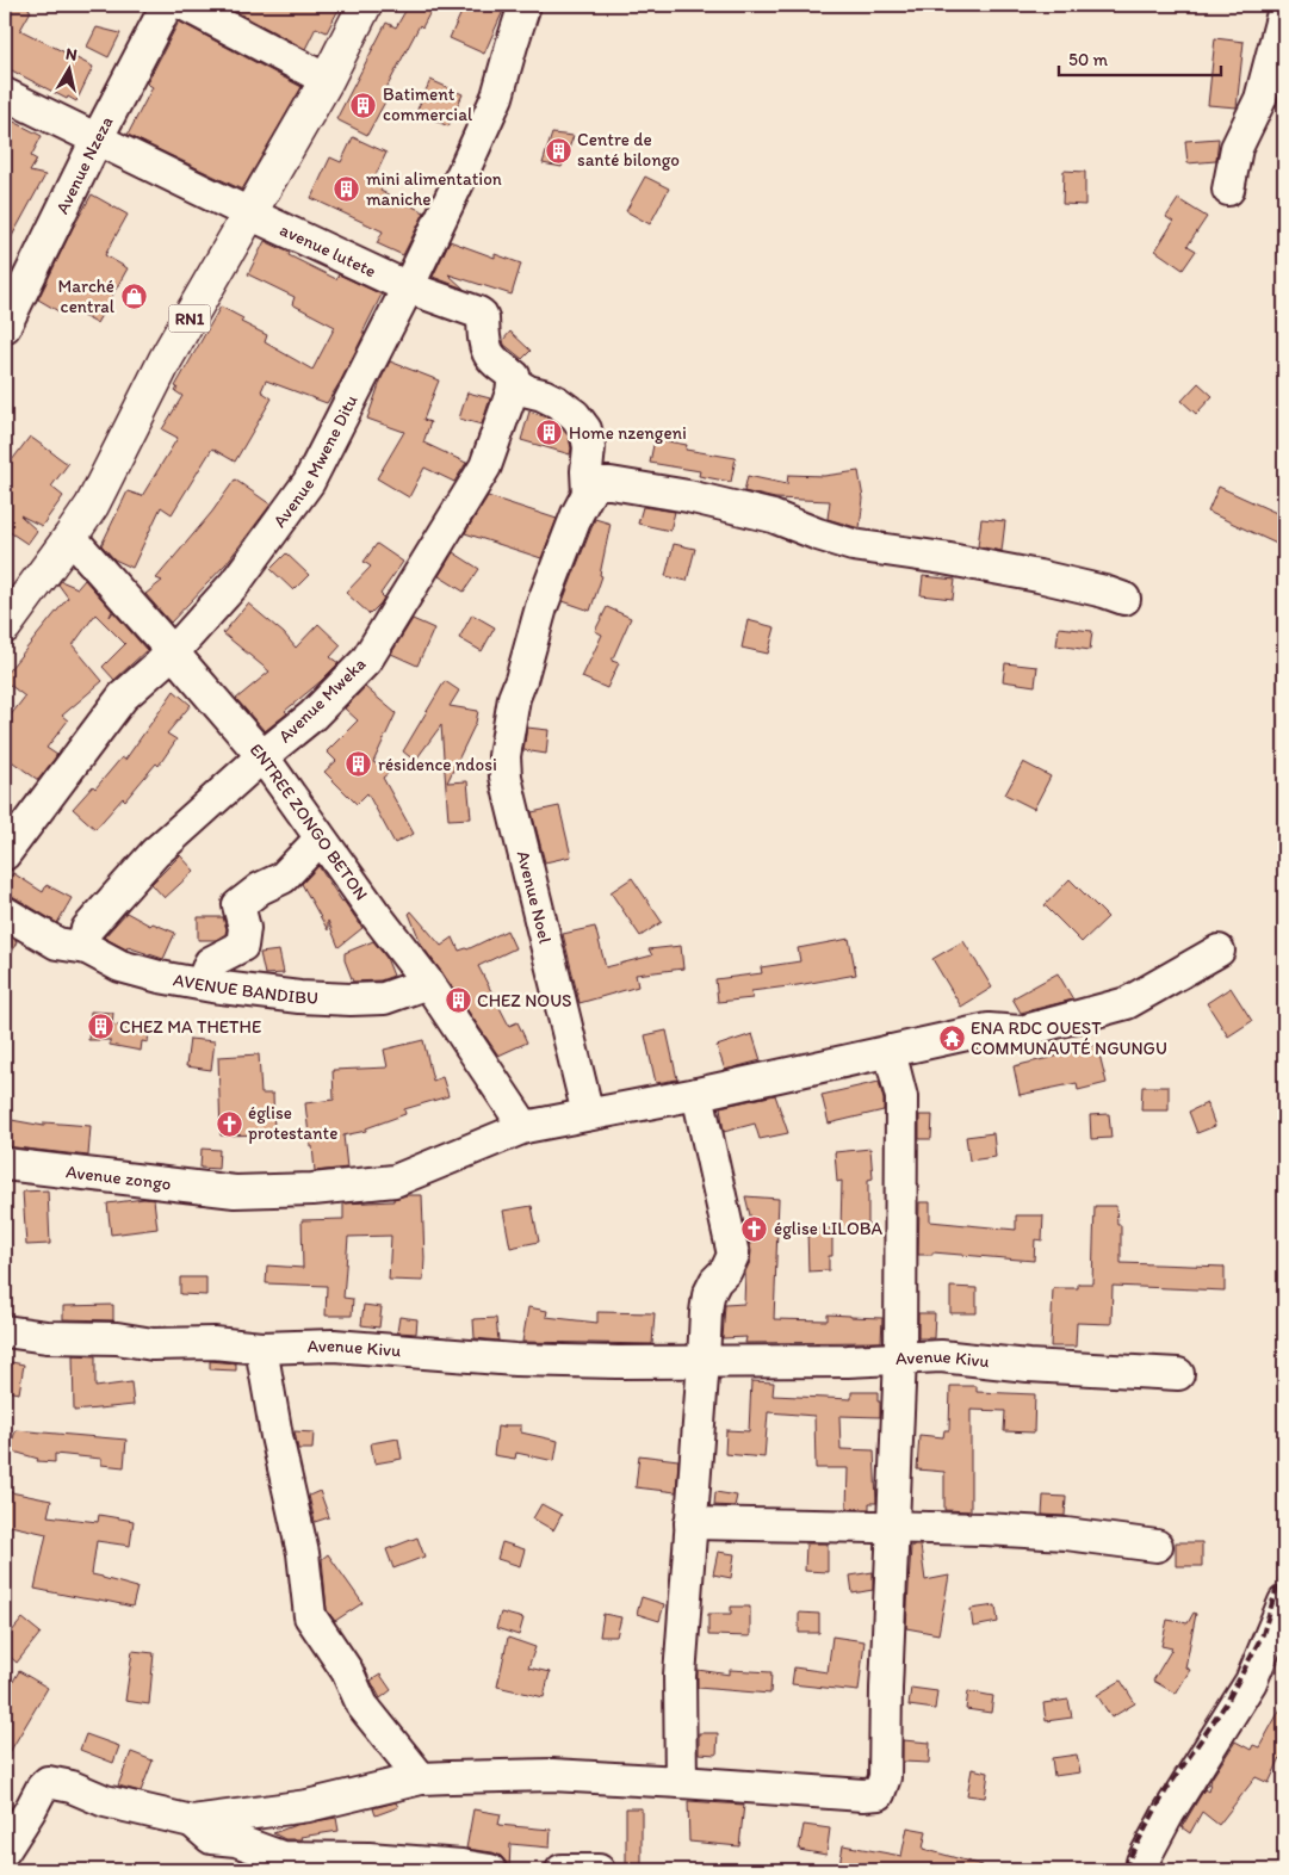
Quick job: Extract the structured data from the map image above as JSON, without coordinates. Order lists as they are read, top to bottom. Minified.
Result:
{"streets":{"highway":["RN1"],"street":["Avenue Nzeza","avenue lutete","Avenue Mwene Ditu","Avenue Mweka","ENTREE ZONGO BETON","Avenue Noel","AVENUE BANDIBU","Avenue zongo","Avenue Kivu"]},"crossings":[["Avenue Nzeza","avenue lutete"],["avenue lutete","RN1"],["avenue lutete","Avenue Mwene Ditu"],["avenue lutete","Avenue Mweka"],["RN1","ENTREE ZONGO BETON"],["Avenue Mwene Ditu","ENTREE ZONGO BETON"],["Avenue Mweka","ENTREE ZONGO BETON"],["Avenue Mweka","AVENUE BANDIBU"],["ENTREE ZONGO BETON","AVENUE BANDIBU"],["ENTREE ZONGO BETON","Avenue zongo"],["Avenue Noel","Avenue zongo"]],"places":{"building":["Batiment commercial","Centre de santé bilongo","mini alimentation maniche","Home nzengeni","résidence ndosi","CHEZ NOUS","CHEZ MA THETHE"],"shop":["Marché central"],"temple":["ENA RDC OUEST COMMUNAUTÉ NGUNGU"],"church":["église protestante","église LILOBA"]},"scale_bar":"50 m","north":"top"}
